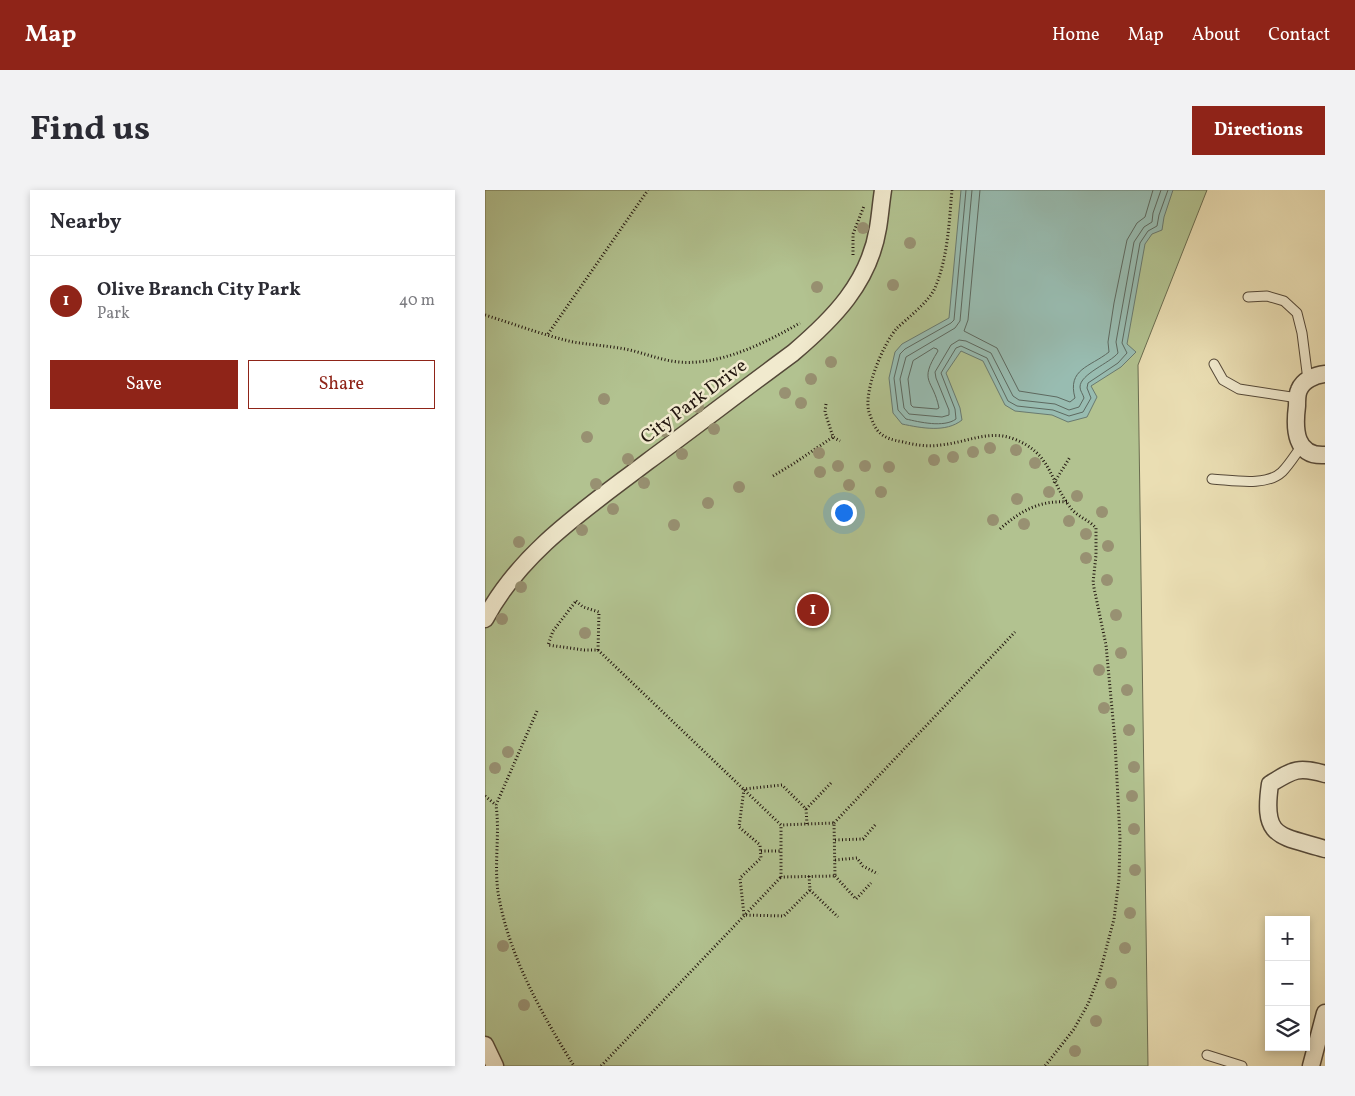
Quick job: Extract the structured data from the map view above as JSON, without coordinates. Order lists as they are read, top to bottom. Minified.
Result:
{"streets":{"street":["City Park Drive"]},"page":{"header":"Map","nav":["Home","Map","About","Contact"],"title":"Find us","buttons":["Directions",["Save","Share"]],"heading":"Nearby","list":[{"mark":"1","name":"Olive Branch City Park","note":"Park","value":"40 m"}],"pins":"1","map_buttons":["+","−"]}}
